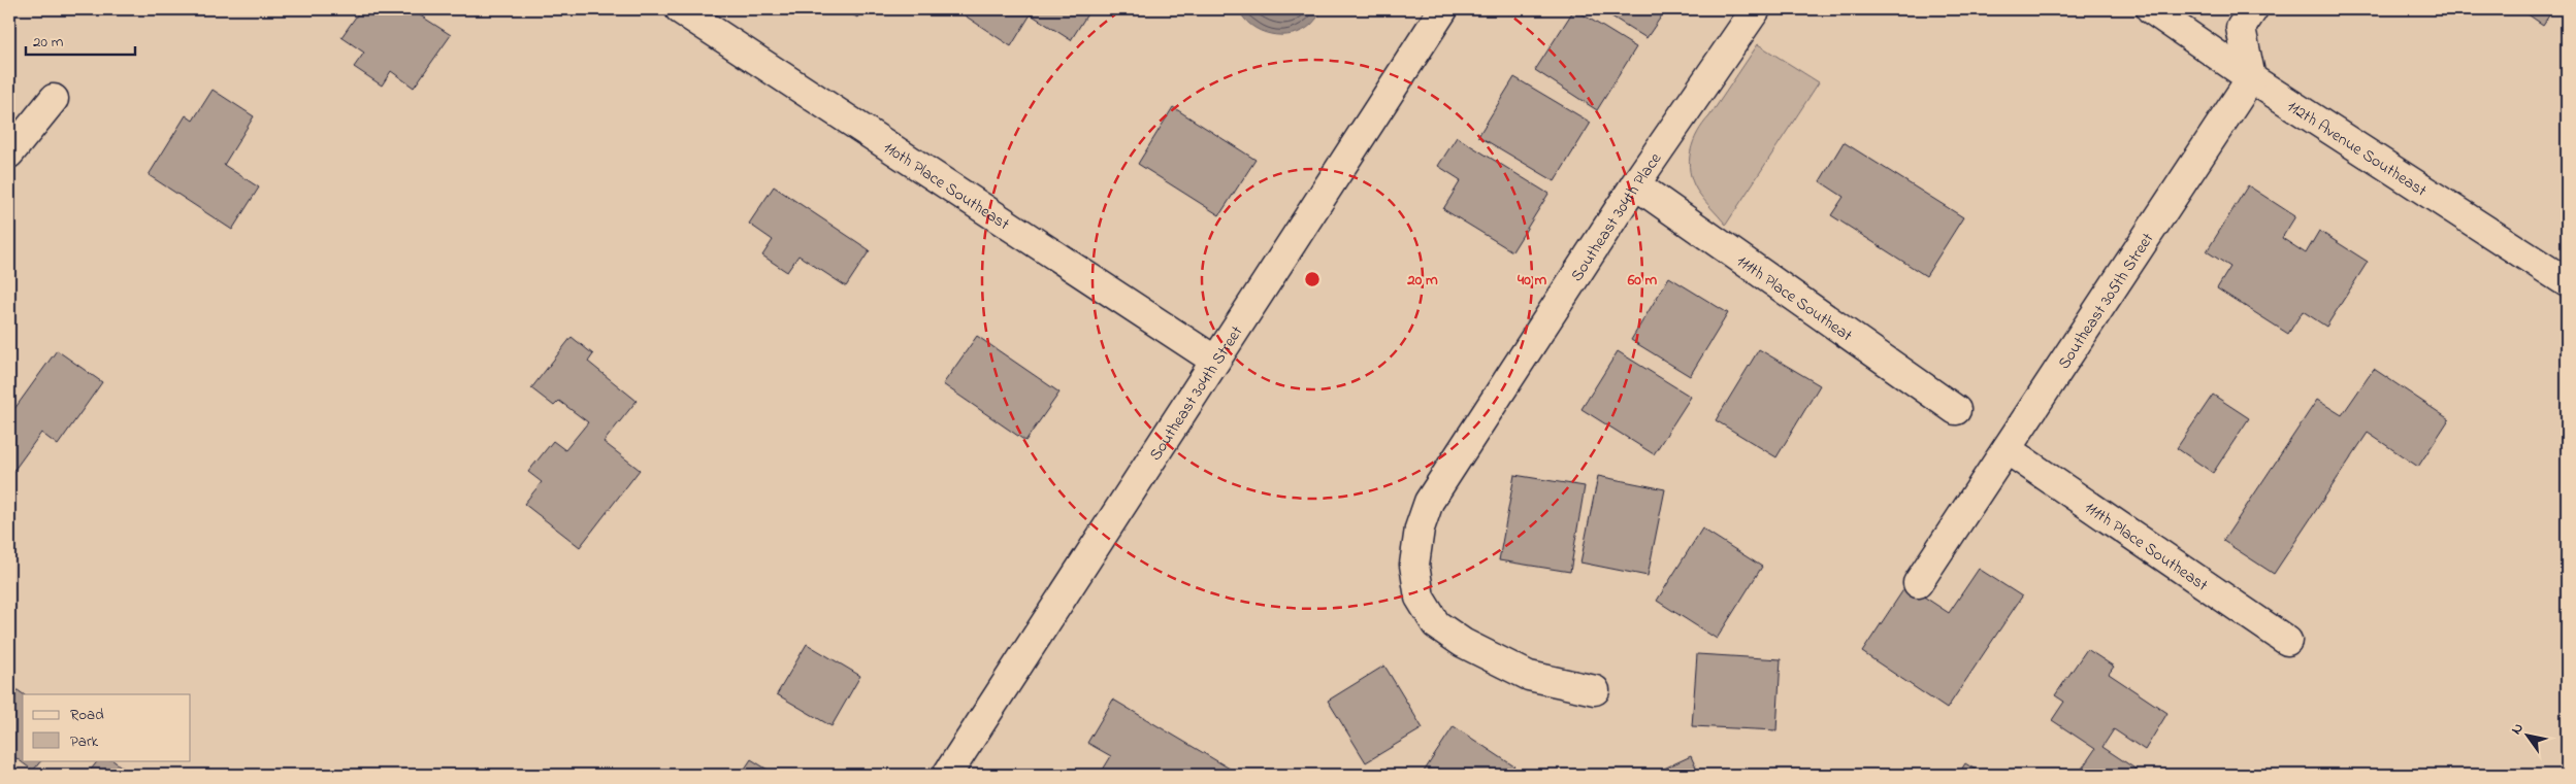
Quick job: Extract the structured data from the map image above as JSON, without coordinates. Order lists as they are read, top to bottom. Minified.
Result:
{"streets":{"street":["112th Avenue Southeast","110th Place Southeast","Southeast 304th Place","111th Place Southeat","Southeast 305th Street","Southeast 304th Street","111th Place Southeast"]},"crossings":[["112th Avenue Southeast","Southeast 305th Street"],["110th Place Southeast","Southeast 304th Street"],["Southeast 304th Place","111th Place Southeat"],["Southeast 305th Street","111th Place Southeast"]],"legend":["Road","Park"],"scale_bar":"20 m","north":"top left","rings":["20 m","40 m","60 m"]}
